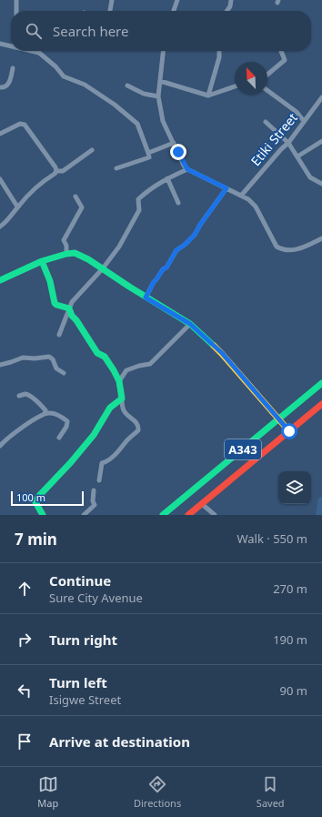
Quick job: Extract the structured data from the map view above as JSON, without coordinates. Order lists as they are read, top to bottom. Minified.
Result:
{"streets":{"main road":["A343"],"street":["Etiki Street"]},"scale_bar":"100 m","north":"top left","page":{"search":"Search here","scale":"100 m","heading":["7 min","Walk · 550 m"],"list":[["Continue","Sure City Avenue","270 m"],["Turn right","190 m"],["Turn left","Isigwe Street","90 m"],"Arrive at destination"],"nav":["Map","Directions","Saved"]}}
